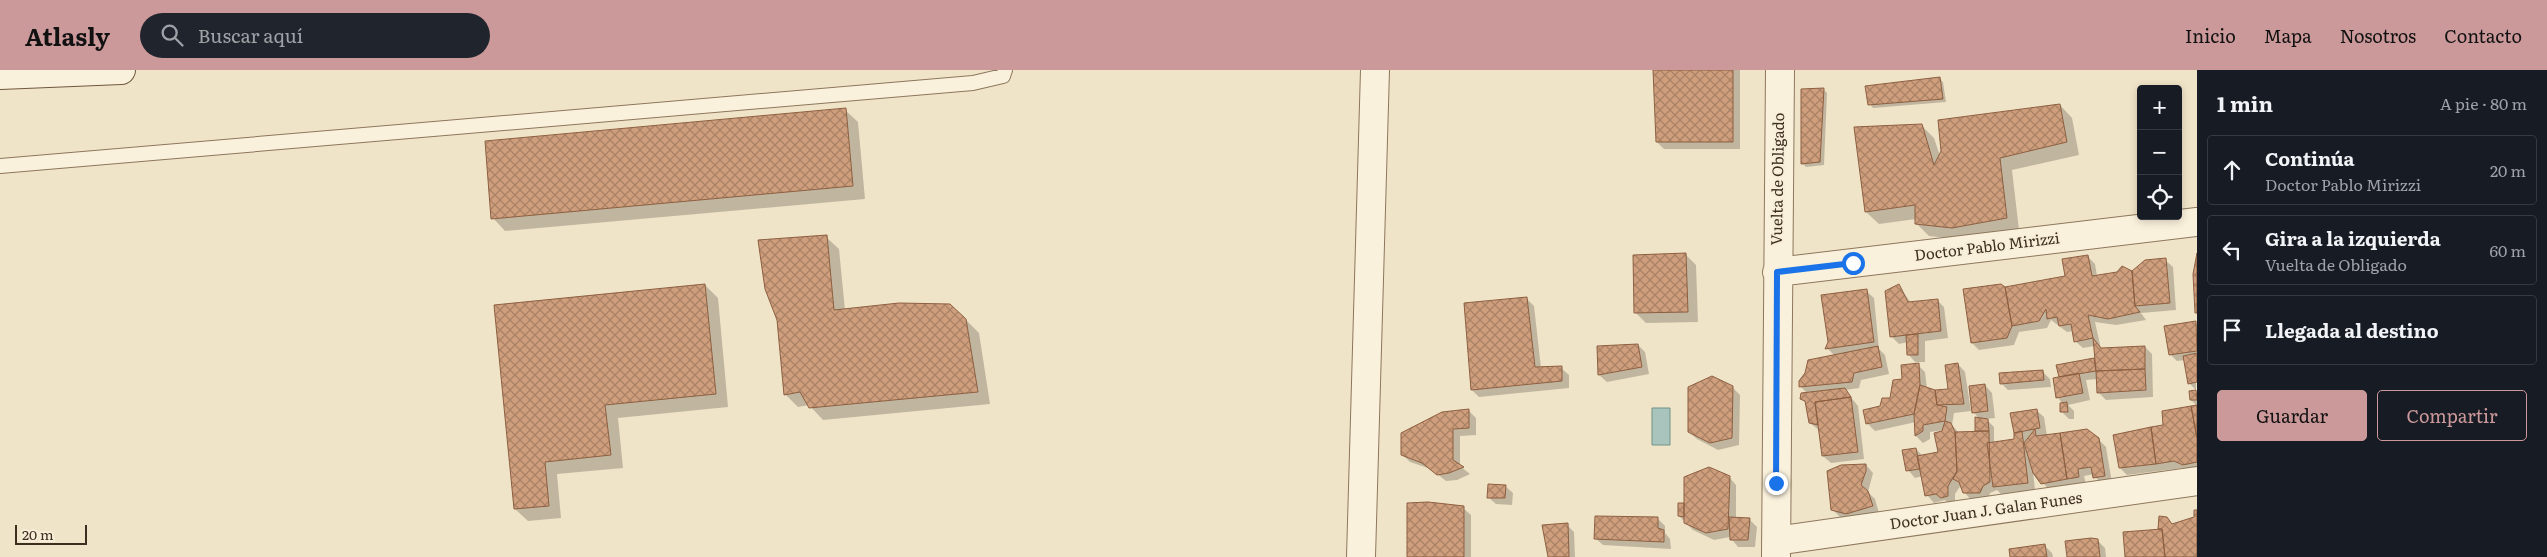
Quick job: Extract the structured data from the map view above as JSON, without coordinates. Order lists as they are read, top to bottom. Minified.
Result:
{"streets":{"street":["Vuelta de Obligado","Doctor Pablo Mirizzi","Doctor Juan J. Galan Funes"]},"crossings":[["Vuelta de Obligado","Doctor Pablo Mirizzi"],["Vuelta de Obligado","Doctor Juan J. Galan Funes"]],"scale_bar":"20 m","page":{"header":"Atlasly","search":"Buscar aquí","nav":["Inicio","Mapa","Nosotros","Contacto"],"heading":["1 min","A pie · 80 m"],"map_buttons":["+","−"],"list":[["Continúa","Doctor Pablo Mirizzi","20 m"],["Gira a la izquierda","Vuelta de Obligado","60 m"],"Llegada al destino"],"buttons":["Guardar","Compartir"],"scale":"20 m"}}
